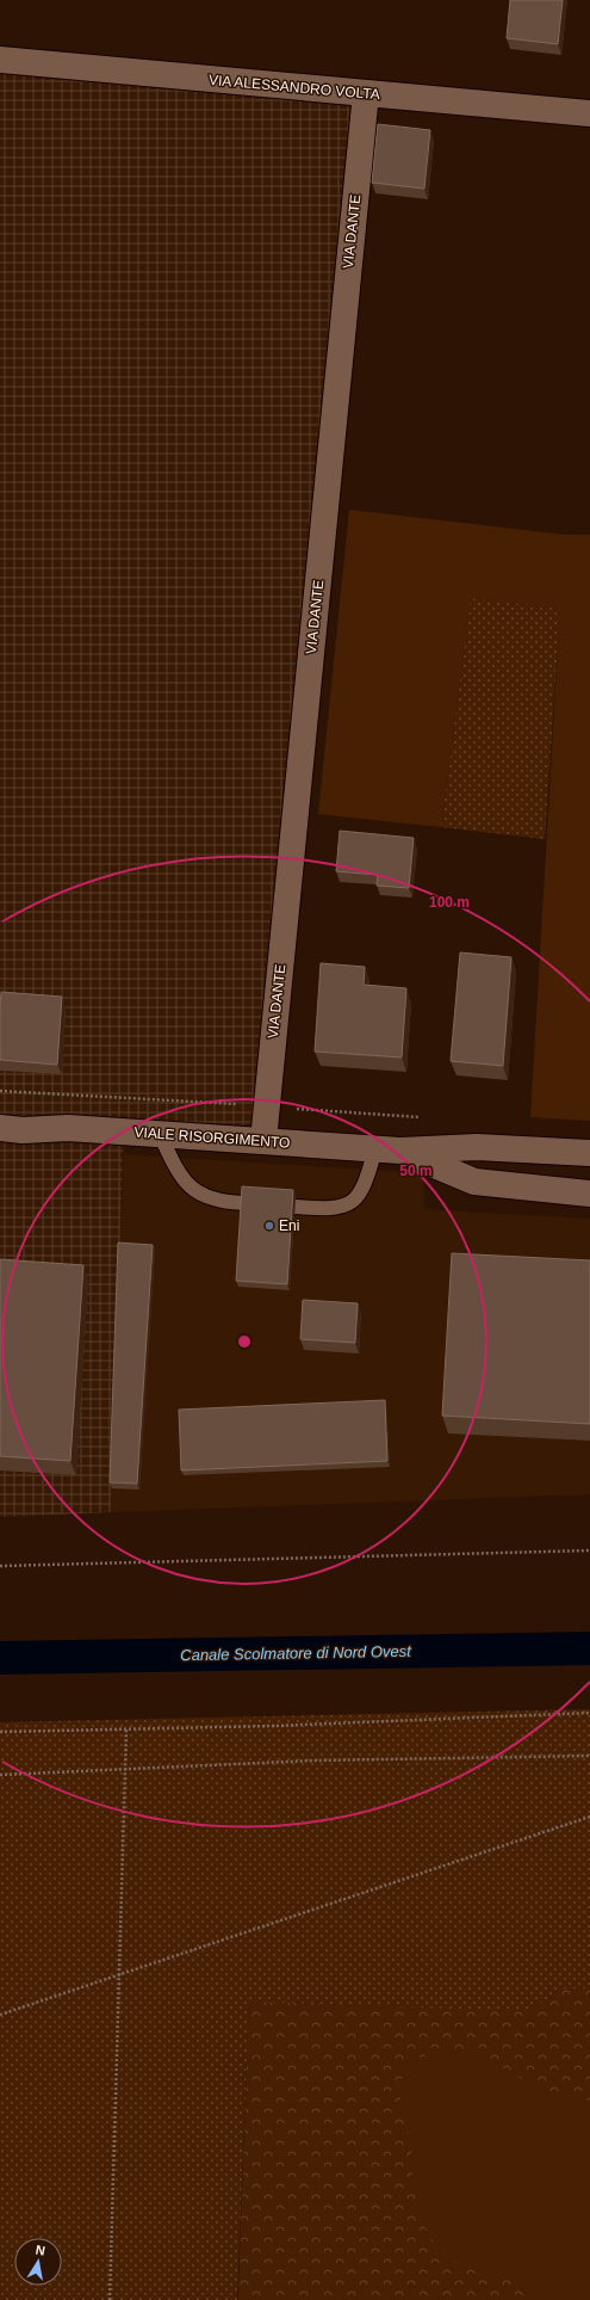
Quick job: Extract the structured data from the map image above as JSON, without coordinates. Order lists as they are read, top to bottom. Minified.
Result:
{"streets":{"street":["VIA ALESSANDRO VOLTA","VIA DANTE","VIALE RISORGIMENTO"]},"crossings":[["VIA ALESSANDRO VOLTA","VIA DANTE"],["VIA DANTE","VIALE RISORGIMENTO"]],"water":["Canale Scolmatore di Nord Ovest"],"places":["Eni"],"north":"top","rings":["100 m","50 m"]}
